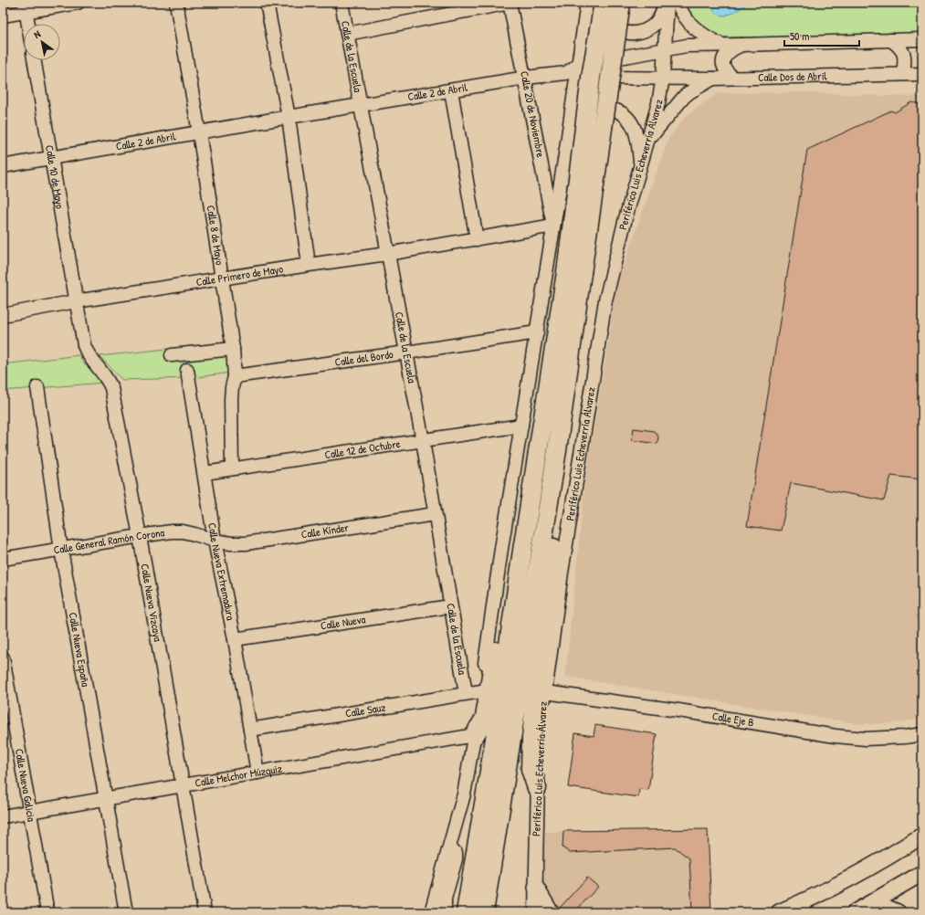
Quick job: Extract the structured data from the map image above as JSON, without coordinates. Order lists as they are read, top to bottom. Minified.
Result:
{"streets":{"street":["Calle de la Escuela","Calle Dos de Abril","Calle 2 de Abril","Calle 20 de Noviembre","Periférico Luis Echeverría Álvarez","Calle 10 de Mayo","Calle 8 de Mayo","Calle Primero de Mayo","Calle del Bordo","Calle 12 de Octubre","Calle Kínder","Calle General Ramón Corona","Calle Nueva Extremadura","Calle Nueva Vizcaya","Calle Nueva","Calle Nueva España","Calle Sauz","Calle Eje B","Calle Melchor Múzquiz","Calle Nueva Galicia"]},"crossings":[["Calle de la Escuela","Calle 2 de Abril"],["Calle de la Escuela","Calle 20 de Noviembre"],["Calle de la Escuela","Calle Primero de Mayo"],["Calle de la Escuela","Calle del Bordo"],["Calle de la Escuela","Calle 12 de Octubre"],["Calle de la Escuela","Calle Kínder"],["Calle de la Escuela","Calle Nueva"],["Calle de la Escuela","Calle Sauz"],["Calle Dos de Abril","Calle 2 de Abril"],["Calle Dos de Abril","Periférico Luis Echeverría Álvarez"],["Calle 2 de Abril","Calle 20 de Noviembre"],["Calle 2 de Abril","Periférico Luis Echeverría Álvarez"],["Calle 2 de Abril","Calle 10 de Mayo"],["Calle 2 de Abril","Calle 8 de Mayo"],["Calle 20 de Noviembre","Calle Primero de Mayo"],["Periférico Luis Echeverría Álvarez","Calle Eje B"],["Calle 10 de Mayo","Calle Primero de Mayo"],["Calle 10 de Mayo","Calle Nueva Vizcaya"],["Calle 8 de Mayo","Calle Primero de Mayo"],["Calle 8 de Mayo","Calle del Bordo"],["Calle 8 de Mayo","Calle 12 de Octubre"],["Calle Primero de Mayo","Calle Nueva Vizcaya"],["Calle 12 de Octubre","Calle Nueva Extremadura"],["Calle Kínder","Calle General Ramón Corona"],["Calle Kínder","Calle Nueva Extremadura"],["Calle General Ramón Corona","Calle Nueva Extremadura"],["Calle General Ramón Corona","Calle Nueva Vizcaya"],["Calle General Ramón Corona","Calle Nueva España"],["Calle Nueva Extremadura","Calle Nueva"],["Calle Nueva Extremadura","Calle Sauz"],["Calle Nueva Extremadura","Calle Melchor Múzquiz"],["Calle Nueva Vizcaya","Calle Melchor Múzquiz"],["Calle Nueva España","Calle Melchor Múzquiz"],["Calle Melchor Múzquiz","Calle Nueva Galicia"]],"scale_bar":"50 m","north":"top left"}
